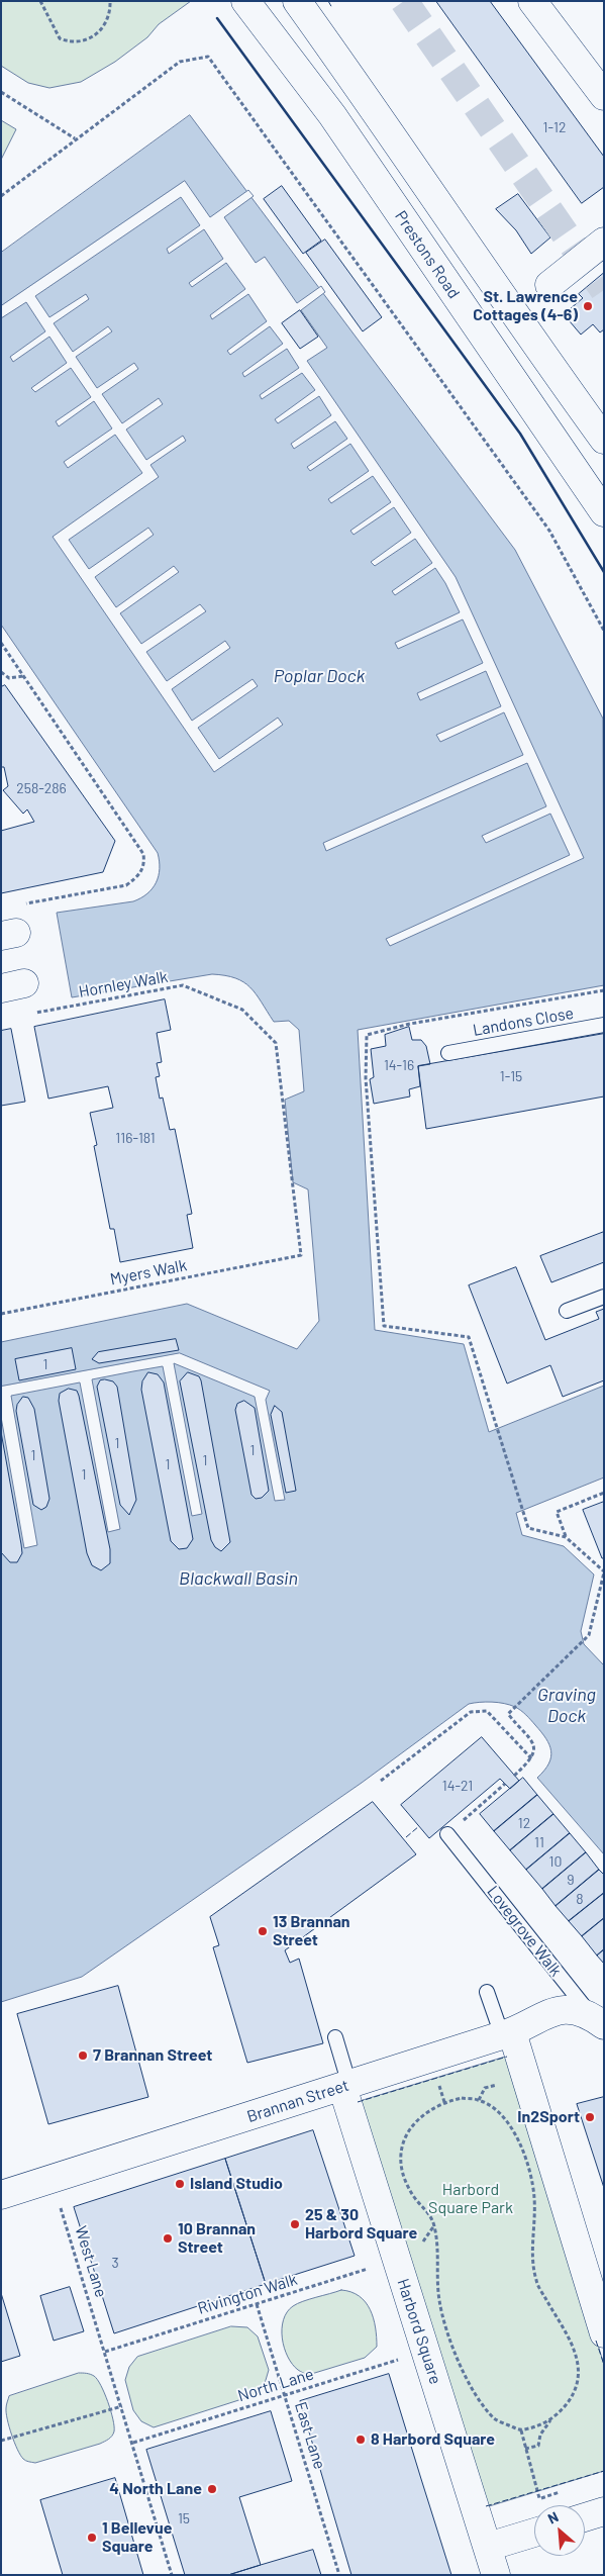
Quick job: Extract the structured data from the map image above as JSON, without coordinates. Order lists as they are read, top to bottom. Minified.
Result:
{"streets":{"street":["Prestons Road","Brannan Street","Harbord Square"],"lane":["Landons Close","Lovegrove Walk"],"path":["Hornley Walk","Myers Walk","West Lane","Rivington Walk","North Lane","East Lane"]},"crossings":[["Hornley Walk","Myers Walk"],["Lovegrove Walk","Brannan Street"],["Brannan Street","West Lane"],["Brannan Street","Harbord Square"],["West Lane","Rivington Walk"],["West Lane","North Lane"],["Rivington Walk","Harbord Square"],["Rivington Walk","East Lane"],["Harbord Square","North Lane"],["North Lane","East Lane"]],"water":["Poplar Dock","Blackwall Basin","Graving Dock"],"parks":["Harbord Square Park"],"places":["St. Lawrence Cottages (4-6)","13 Brannan Street","7 Brannan Street","In2Sport","Island Studio","25 & 30 Harbord Square","10 Brannan Street","8 Harbord Square","4 North Lane","1 Bellevue Square"],"house_numbers":["1-12","258-286","14-16","1-15","116-181","1","1","1","1","1","1","1","14-21","12","11","10","9","8","3","15"],"north":"top left"}
